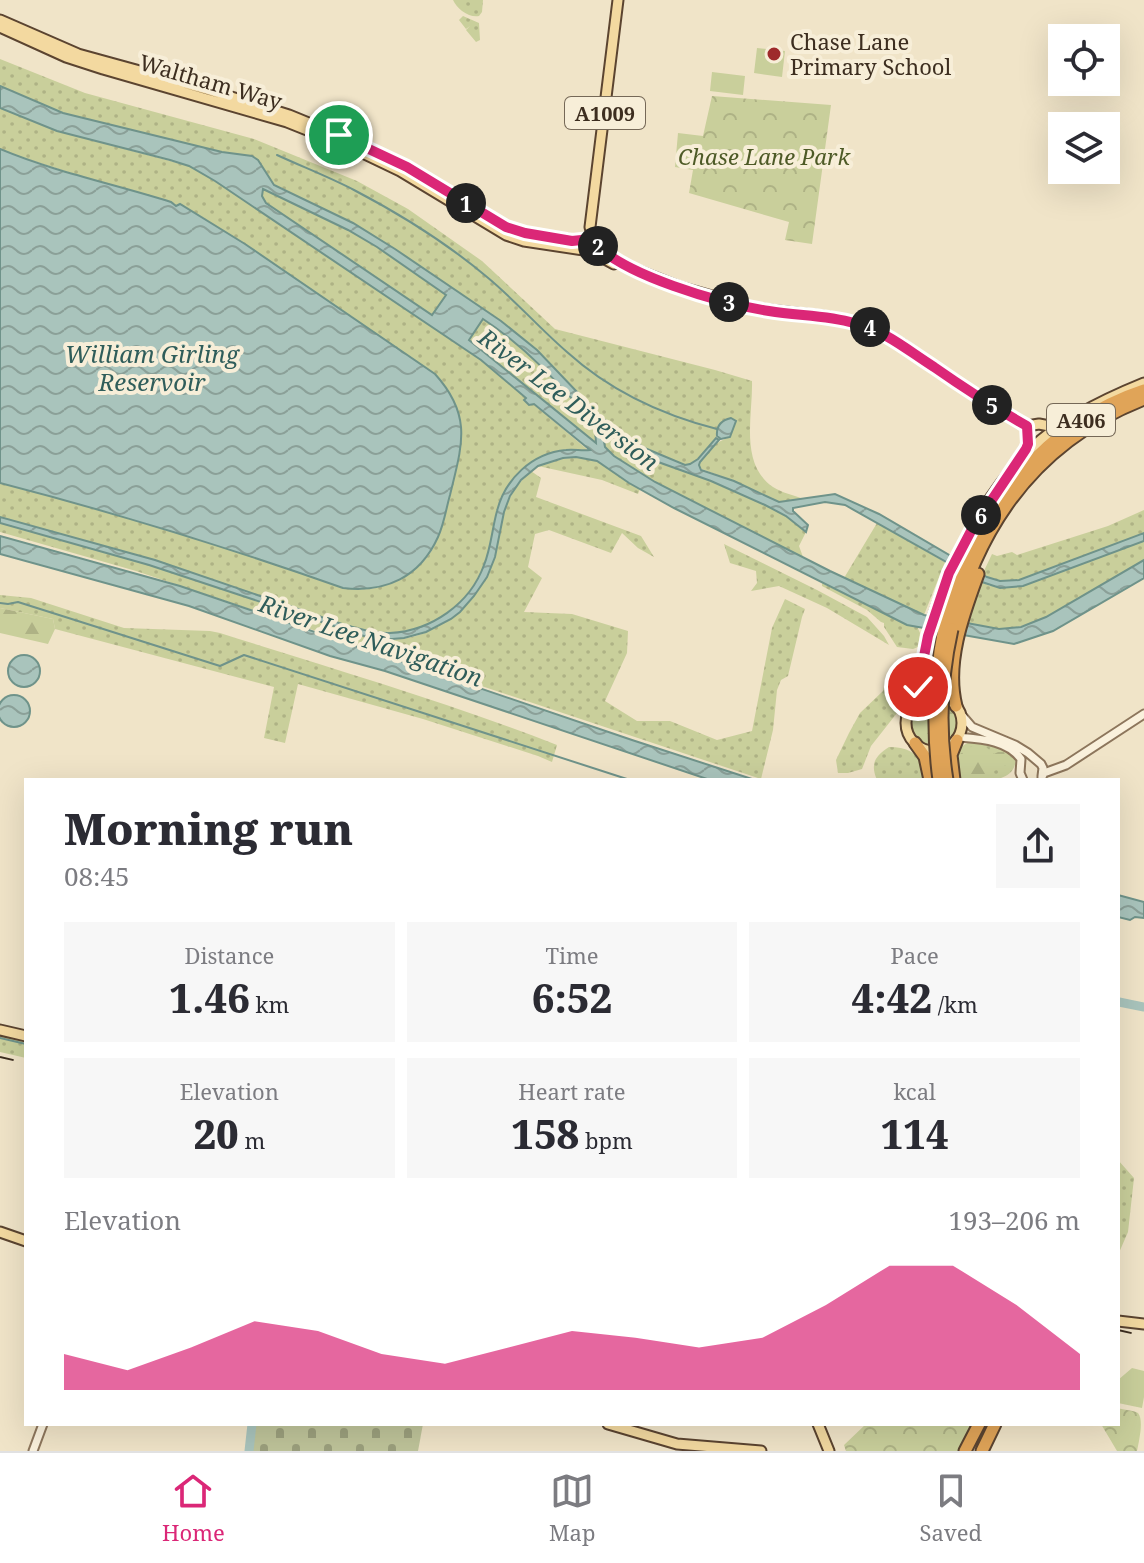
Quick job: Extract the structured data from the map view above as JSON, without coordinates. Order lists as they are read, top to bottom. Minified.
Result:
{"streets":{"highway":["A406"],"main road":["Waltham Way","A1009"]},"crossings":[["Waltham Way","A1009"]],"water":["William Girling Reservoir","River Lee Diversion","River Lee Navigation"],"parks":["Chase Lane Park"],"places":["Chase Lane Primary School"],"page":{"pins":["1","2","3","4","5","6"],"heading":["Morning run","08:45"],"stats":[["Distance","1.46 km"],["Time","6:52"],["Pace","4:42 /km"],["Elevation","20 m"],["Heart rate","158 bpm"],["kcal","114"]],"chart":["Elevation","193–206 m"],"tabs":["Home","Map","Saved"]}}
